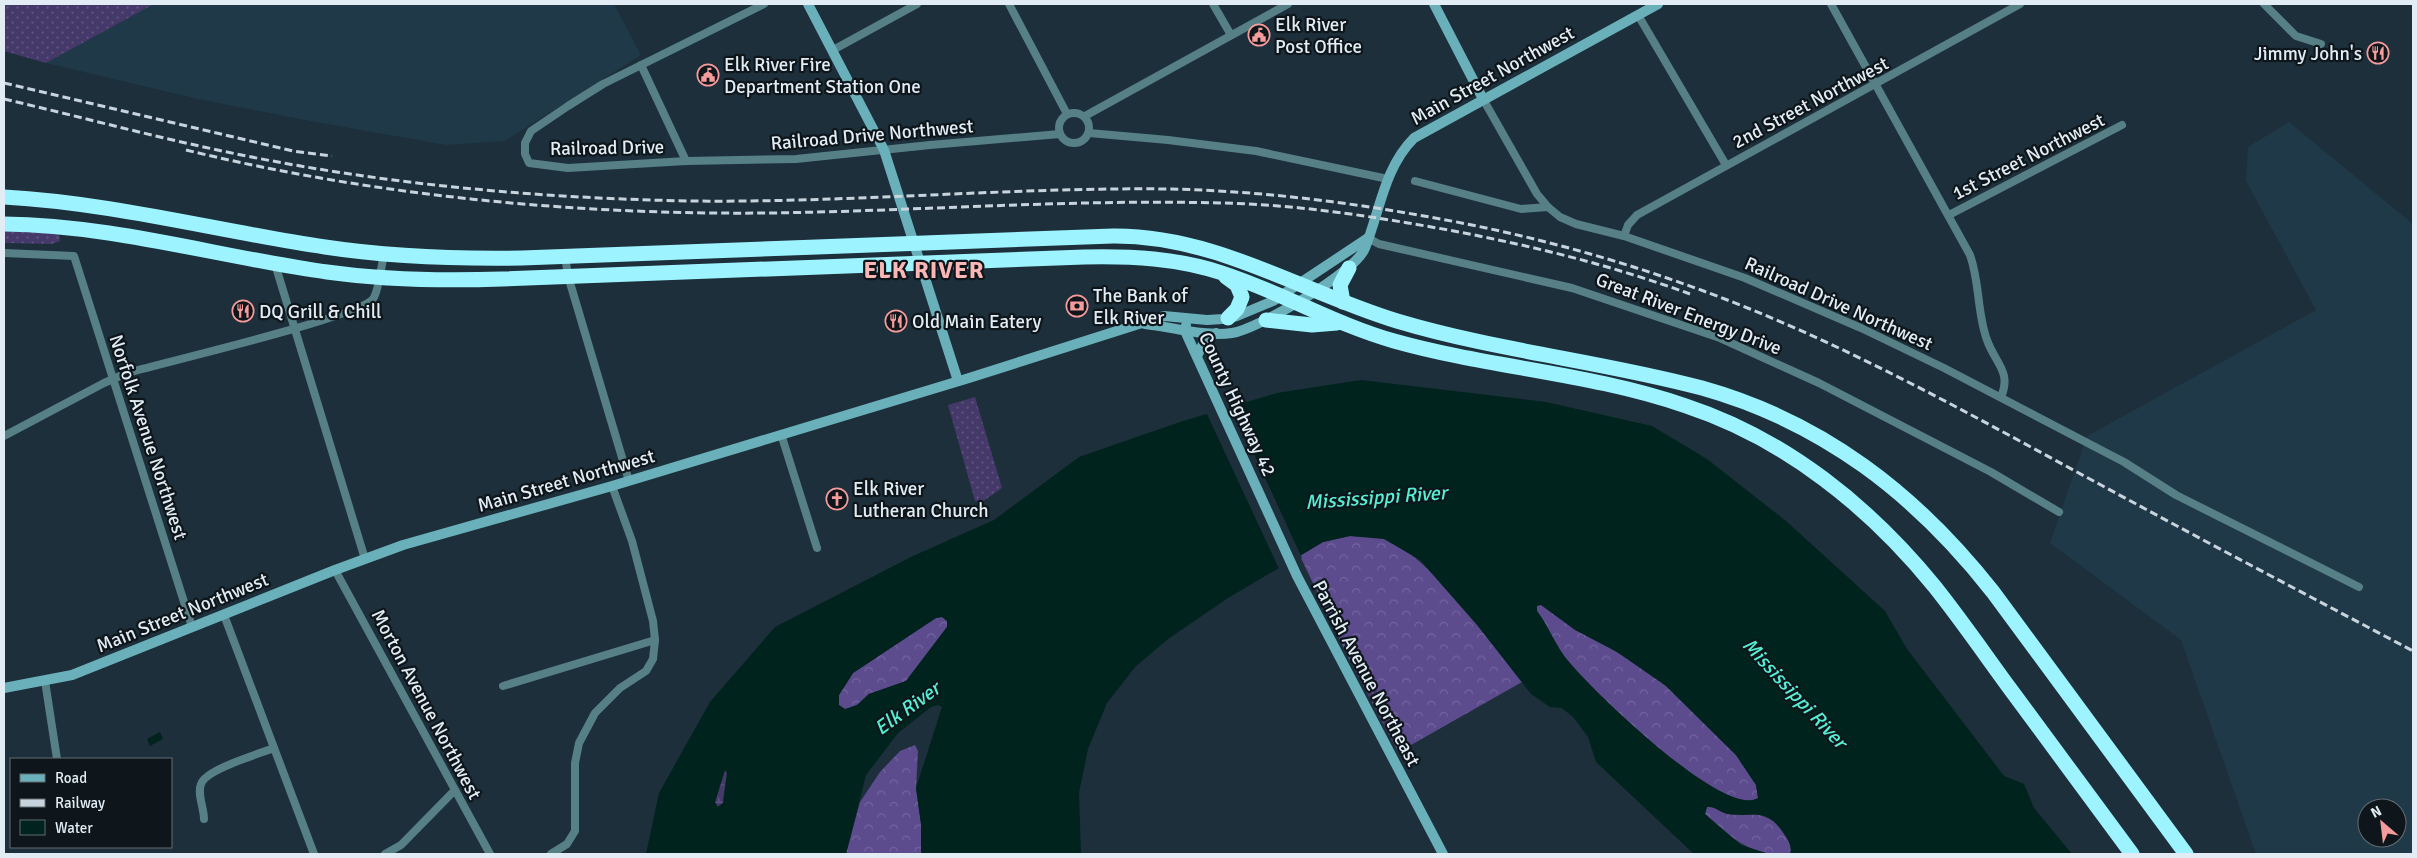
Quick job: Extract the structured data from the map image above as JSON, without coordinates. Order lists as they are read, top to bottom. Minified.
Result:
{"streets":{"street":["Main Street Northwest","2nd Street Northwest","Railroad Drive Northwest","Railroad Drive","1st Street Northwest","Great River Energy Drive","County Highway 42","Norfolk Avenue Northwest","Parrish Avenue Northeast","Morton Avenue Northwest"]},"crossings":[["Main Street Northwest","Railroad Drive Northwest"],["Main Street Northwest","Great River Energy Drive"],["Main Street Northwest","County Highway 42"],["Main Street Northwest","Norfolk Avenue Northwest"],["Main Street Northwest","Morton Avenue Northwest"],["2nd Street Northwest","Railroad Drive Northwest"],["Railroad Drive Northwest","Railroad Drive"],["County Highway 42","Parrish Avenue Northeast"]],"districts":["ELK RIVER"],"water":["Mississippi River","Elk River"],"places":{"public building":["Elk River Post Office","Elk River Fire Department Station One"],"restaurant":["Jimmy John's","DQ Grill & Chill","Old Main Eatery"],"bank":["The Bank of Elk River"],"church":["Elk River Lutheran Church"]},"legend":["Road","Railway","Water"],"north":"top left"}
